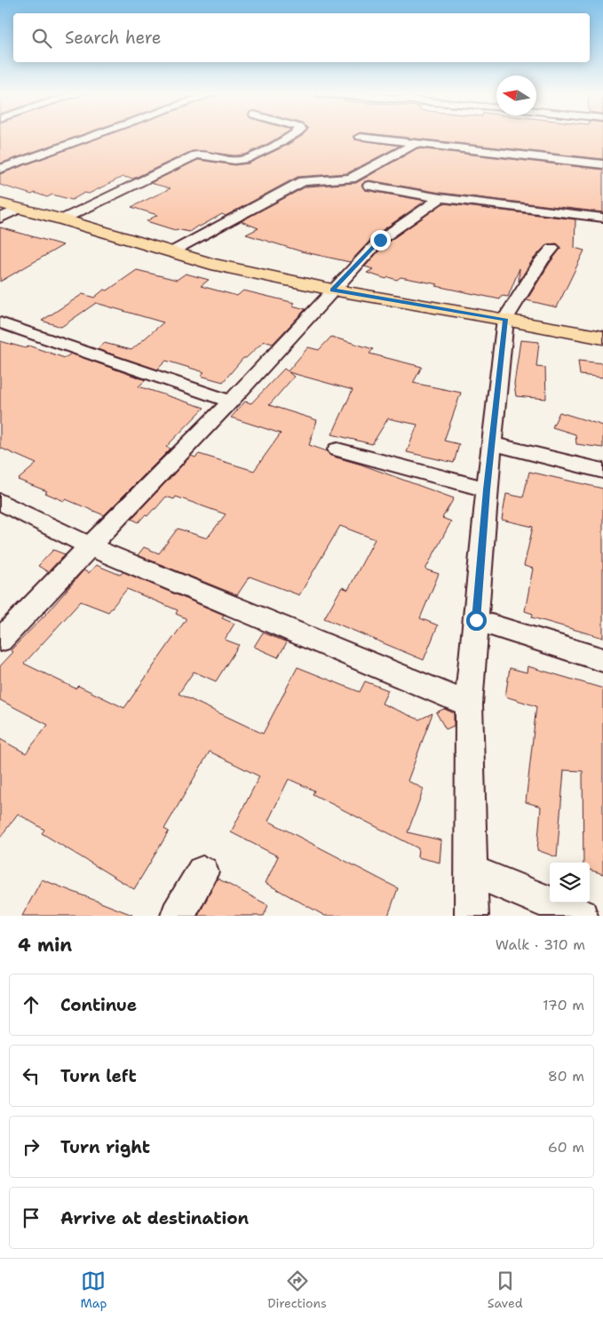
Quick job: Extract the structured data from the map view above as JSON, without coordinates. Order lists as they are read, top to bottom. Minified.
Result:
{"north":"left","page":{"search":"Search here","heading":["4 min","Walk · 310 m"],"list":[["Continue","170 m"],["Turn left","80 m"],["Turn right","60 m"],"Arrive at destination"],"nav":["Map","Directions","Saved"]}}
